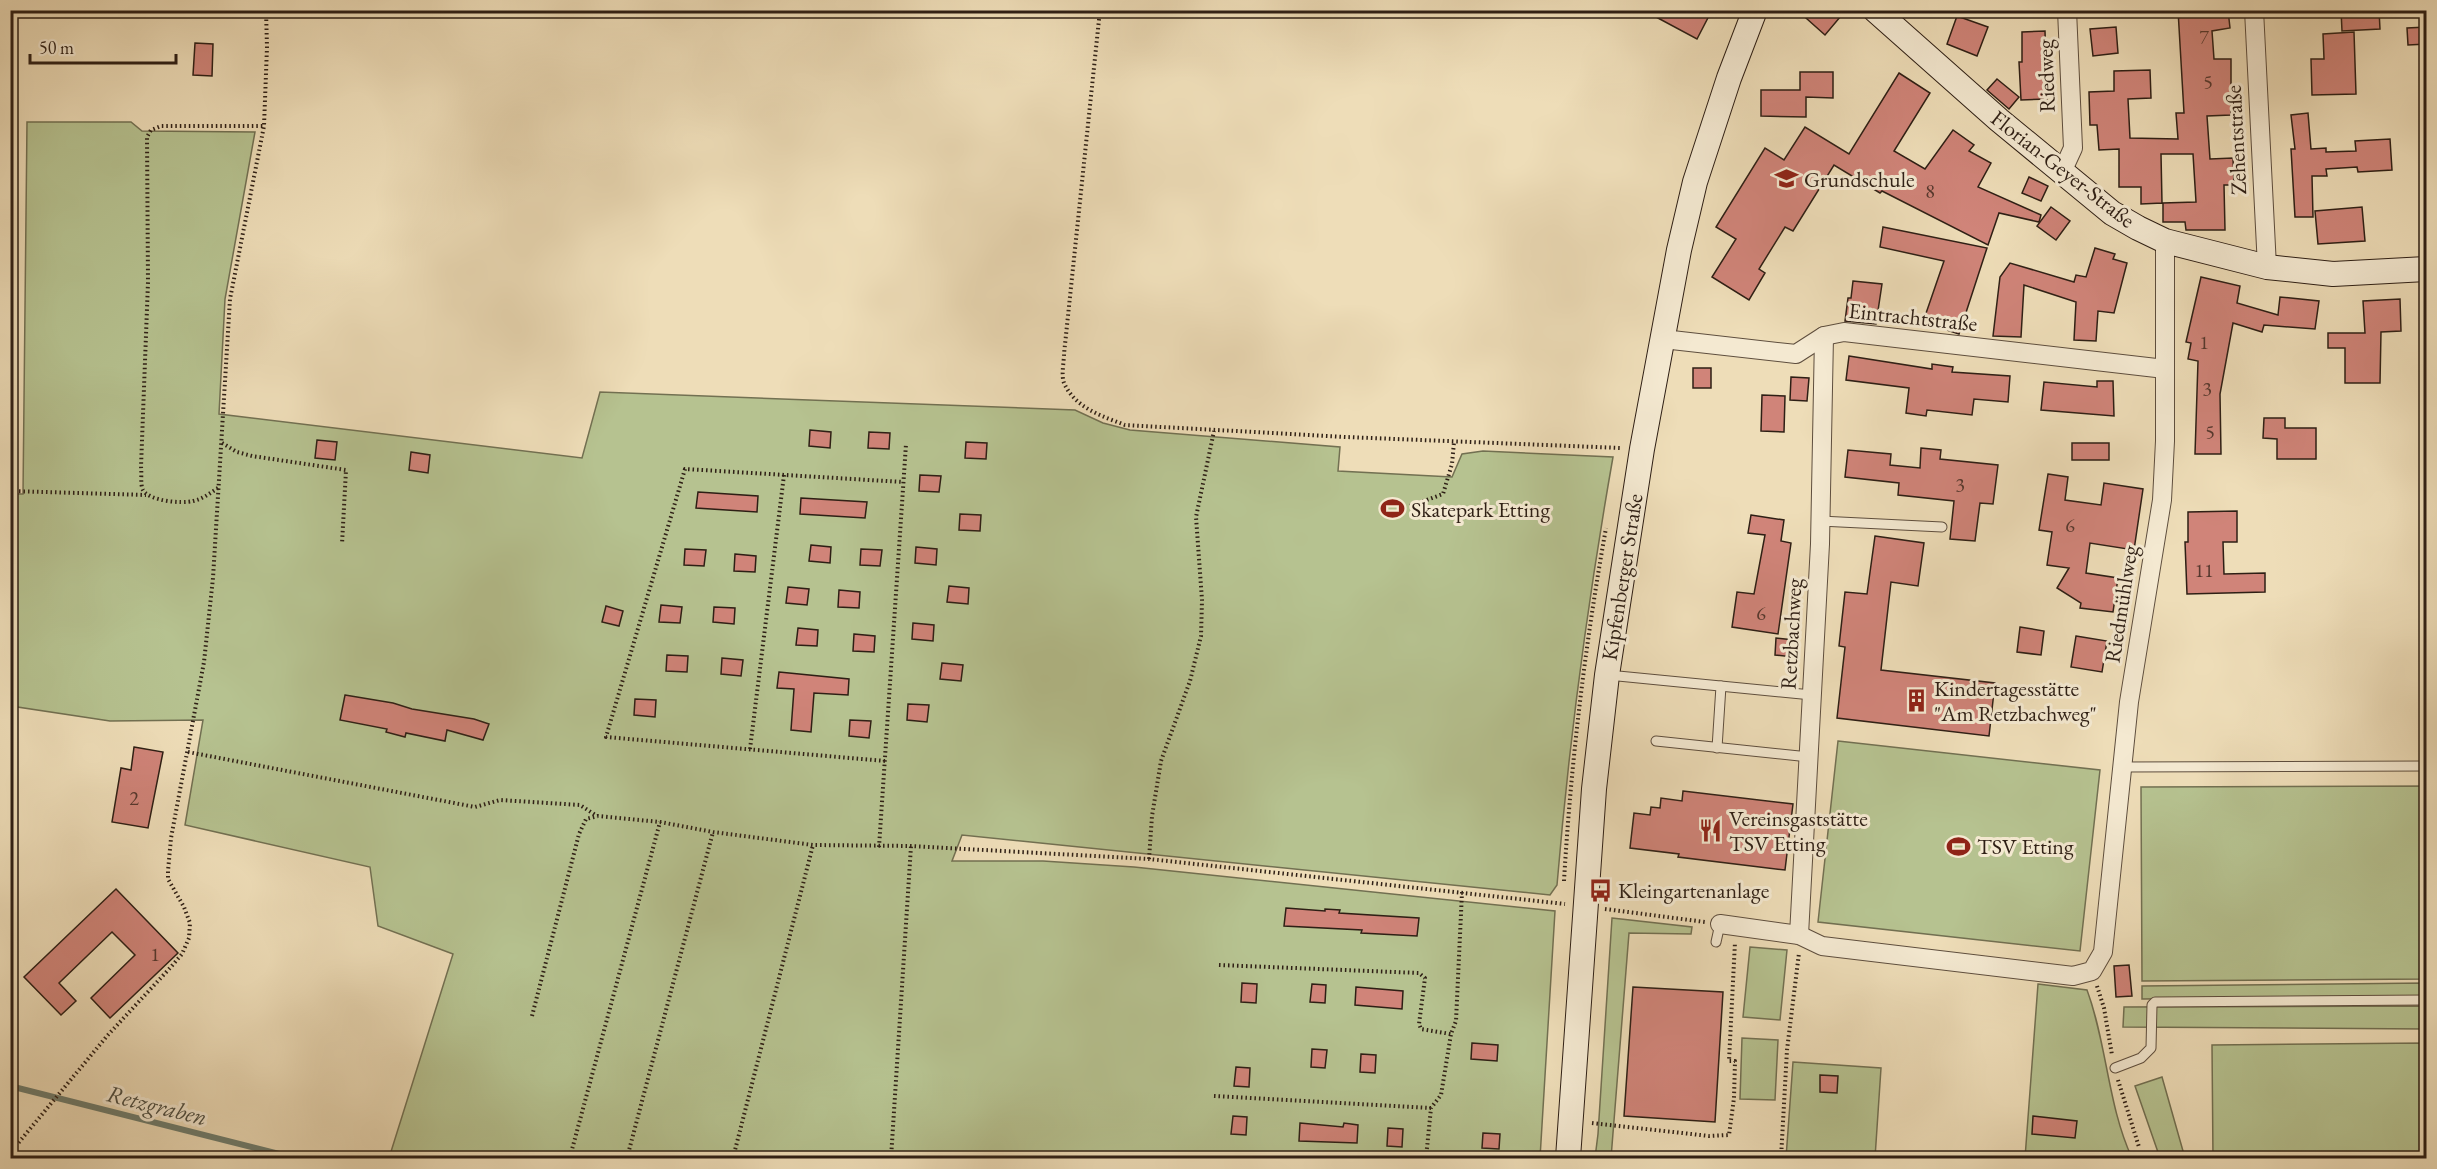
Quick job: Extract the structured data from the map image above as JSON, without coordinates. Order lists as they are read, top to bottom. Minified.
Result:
{"streets":{"street":["Riedweg","Zehentstraße","Florian-Geyer-Straße","Eintrachtstraße","Kipfenberger Straße","Riedmühlweg","Retzbachweg"]},"crossings":[["Riedweg","Florian-Geyer-Straße"],["Zehentstraße","Florian-Geyer-Straße"],["Florian-Geyer-Straße","Riedmühlweg"],["Eintrachtstraße","Kipfenberger Straße"],["Eintrachtstraße","Riedmühlweg"],["Eintrachtstraße","Retzbachweg"],["Riedmühlweg","Retzbachweg"]],"water":["Retzgraben"],"places":{"school or university":["Grundschule"],"sports":["Skatepark Etting","TSV Etting"],"building":["Kindertagesstätte \"Am Retzbachweg\""],"restaurant":["Vereinsgaststätte TSV Etting"],"bus stop":["Kleingartenanlage"]},"house_numbers":["7","5","8","1","3","5","3","6","11","6","2","1"],"scale_bar":"50 m"}
